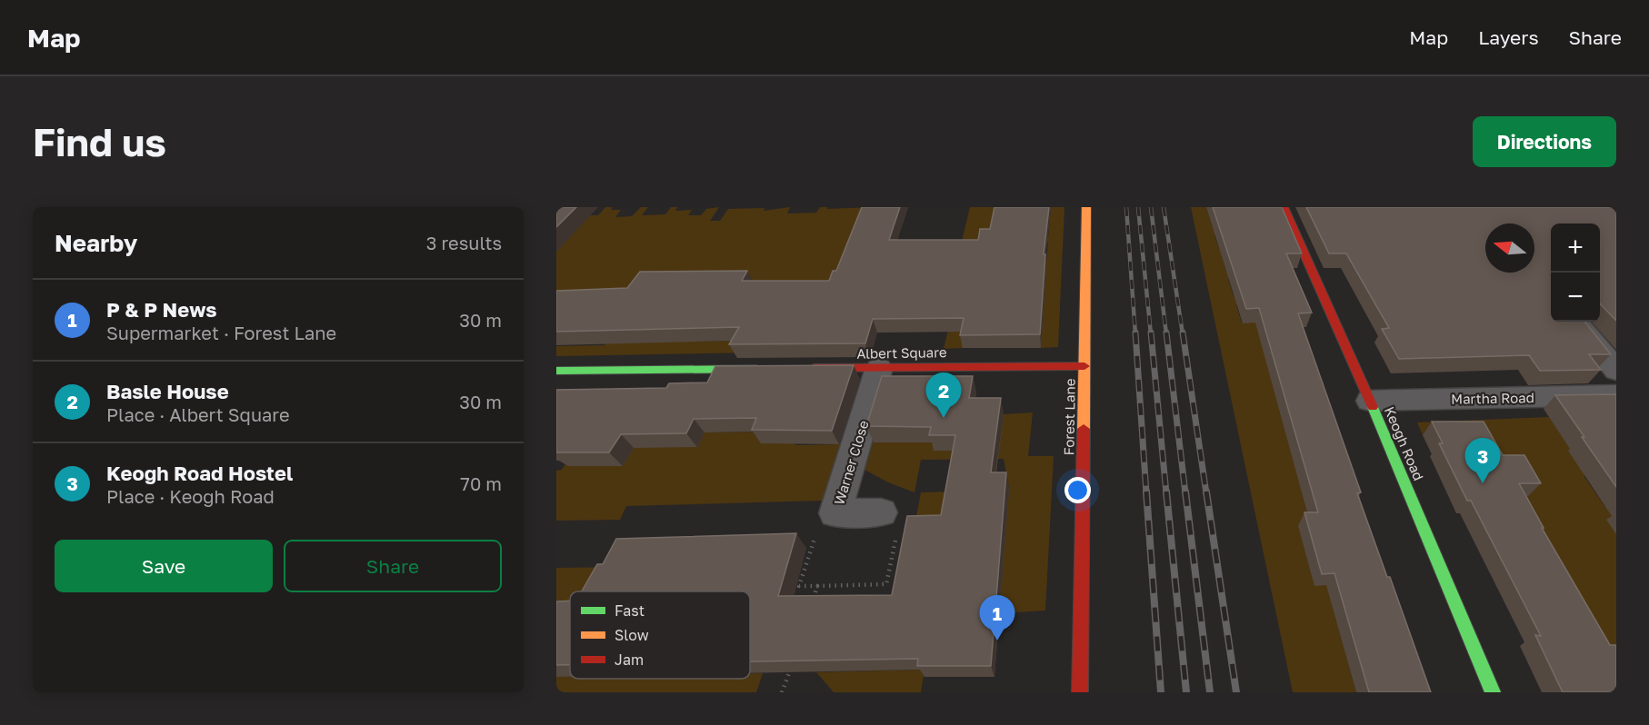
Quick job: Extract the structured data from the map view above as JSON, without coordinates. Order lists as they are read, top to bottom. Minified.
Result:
{"streets":{"street":["Albert Square","Martha Road","Forest Lane","Keogh Road","Warner Close"]},"crossings":[["Albert Square","Forest Lane"],["Albert Square","Warner Close"],["Martha Road","Keogh Road"]],"legend":["Fast","Slow","Jam"],"north":"left","page":{"header":"Map","nav":["Map","Layers","Share"],"buttons":["Directions",["Save","Share"]],"title":"Find us","heading":["Nearby","3 results"],"map_buttons":["+","−"],"list":[{"mark":"1","name":"P & P News","note":"Supermarket · Forest Lane","value":"30 m"},{"mark":"2","name":"Basle House","note":"Place · Albert Square","value":"30 m"},{"mark":"3","name":"Keogh Road Hostel","note":"Place · Keogh Road","value":"70 m"}],"pins":["2","3","1"]}}
